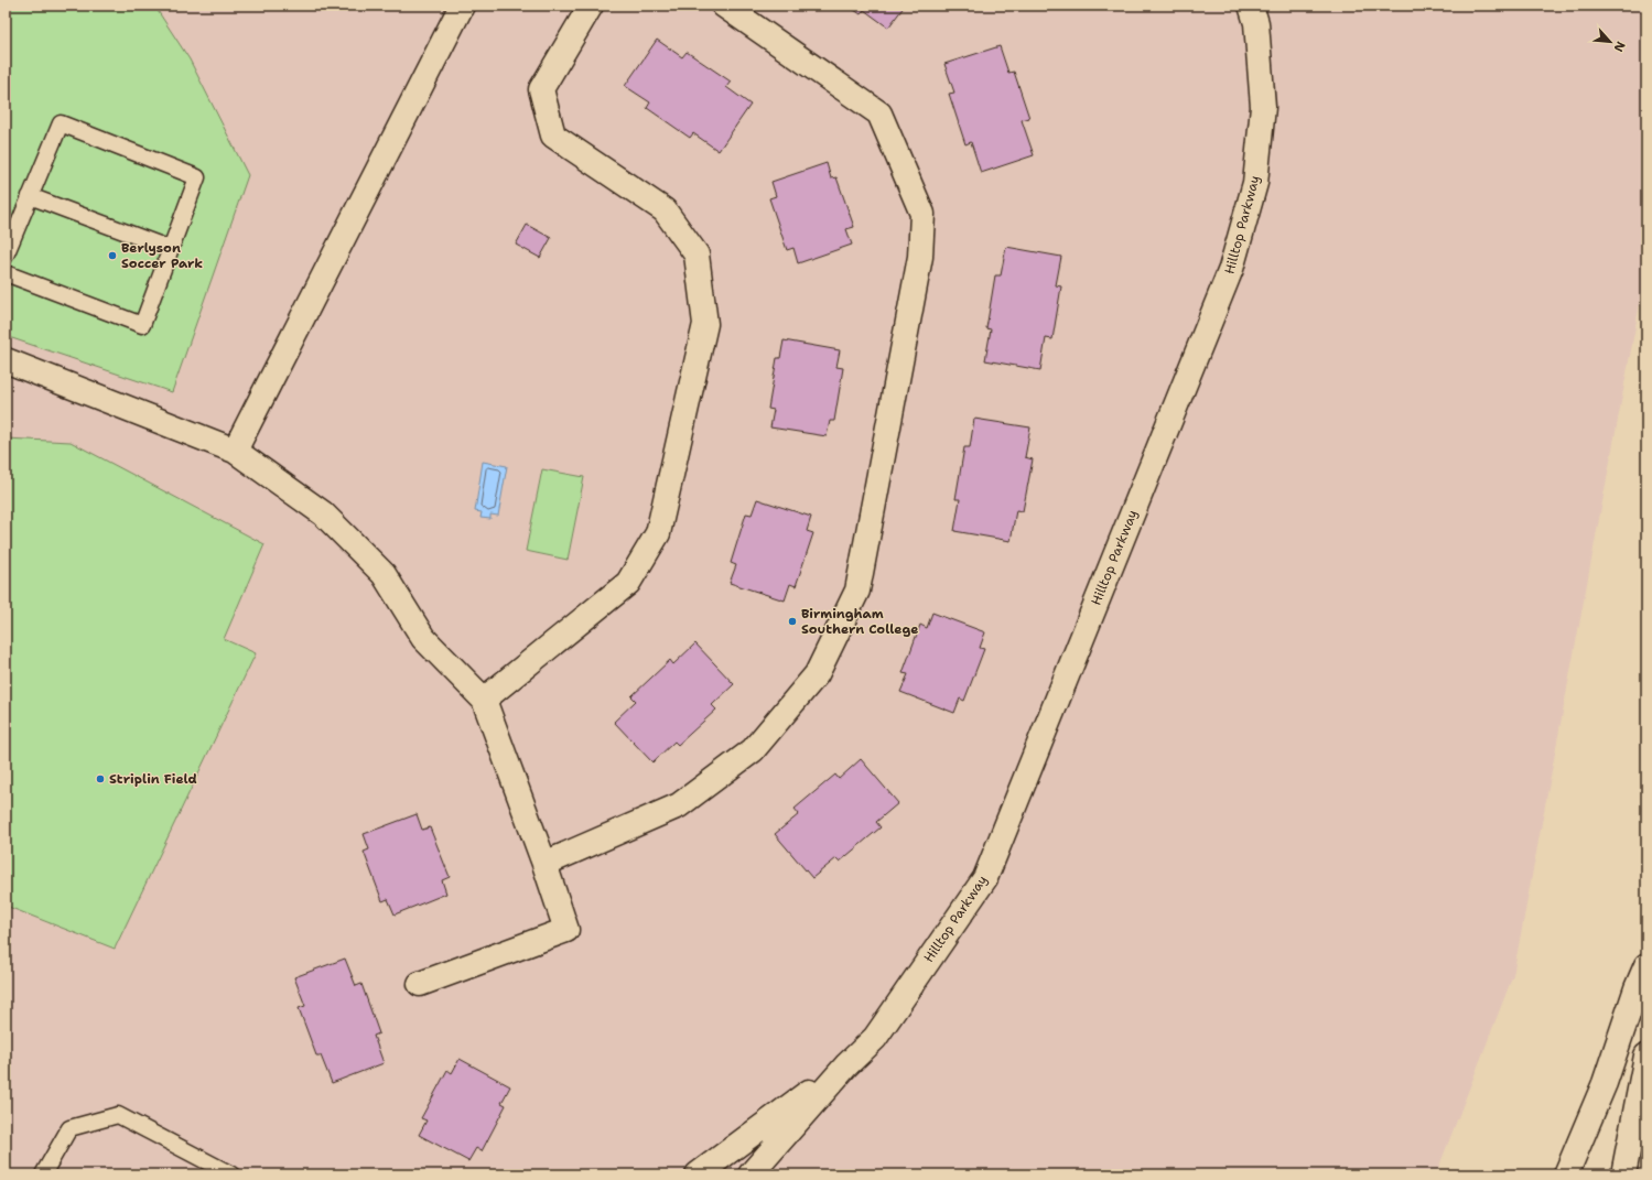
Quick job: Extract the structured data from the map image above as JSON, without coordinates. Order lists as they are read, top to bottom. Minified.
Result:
{"streets":{"main road":["Hilltop Parkway"]},"places":["Berlyson Soccer Park","Birmingham Southern College","Striplin Field"],"north":"bottom right"}
